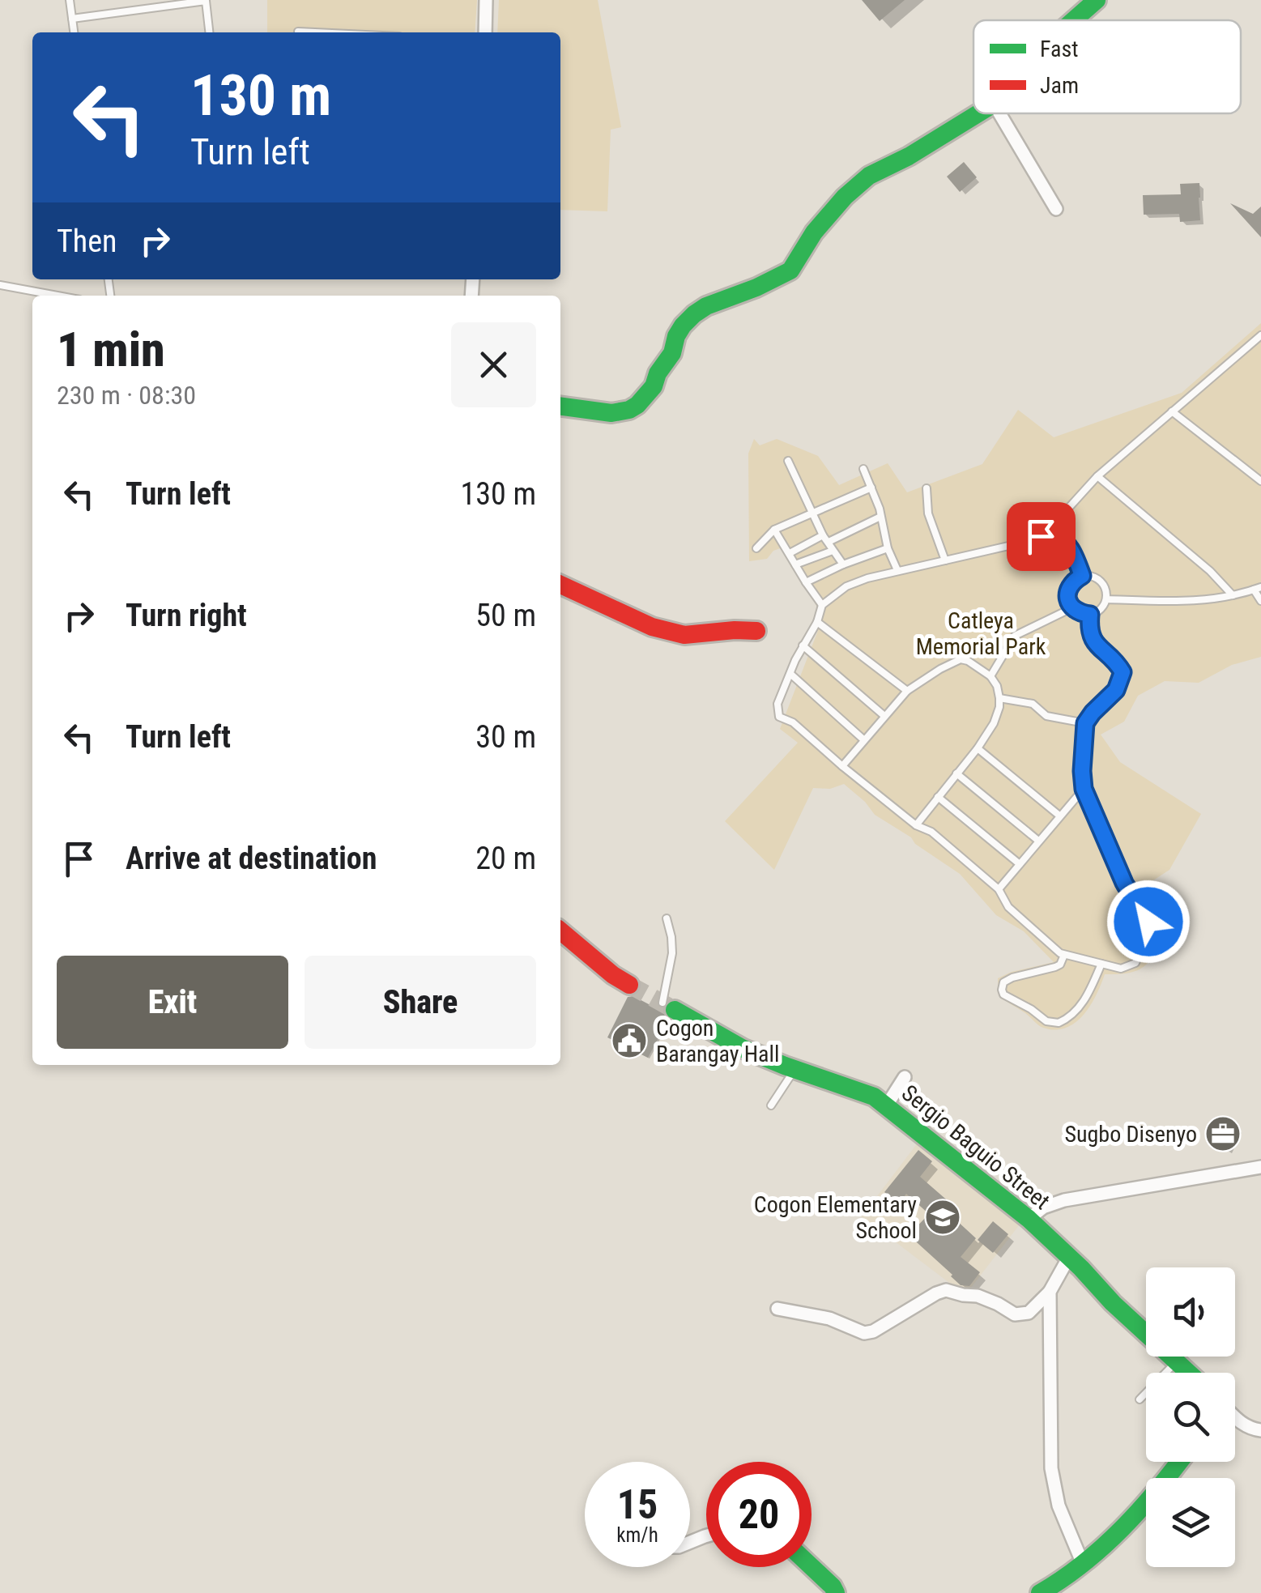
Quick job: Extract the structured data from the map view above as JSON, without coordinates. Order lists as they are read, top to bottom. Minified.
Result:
{"streets":{"street":["Sergio Baguio Street"]},"parks":["Catleya Memorial Park"],"places":{"public building":["Cogon Barangay Hall"],"office":["Sugbo Disenyo"],"school or university":["Cogon Elementary School"]},"legend":["Fast","Jam"],"page":{"turn":["130 m","Turn left"],"then":"Then","heading":["1 min","230 m · 08:30"],"list":[{"name":"Turn left","value":"130 m"},{"name":"Turn right","value":"50 m"},{"name":"Turn left","value":"30 m"},{"name":"Arrive at destination","value":"20 m"}],"buttons":["Exit","Share"],"speed":"15 km/h","limit":"20"}}
